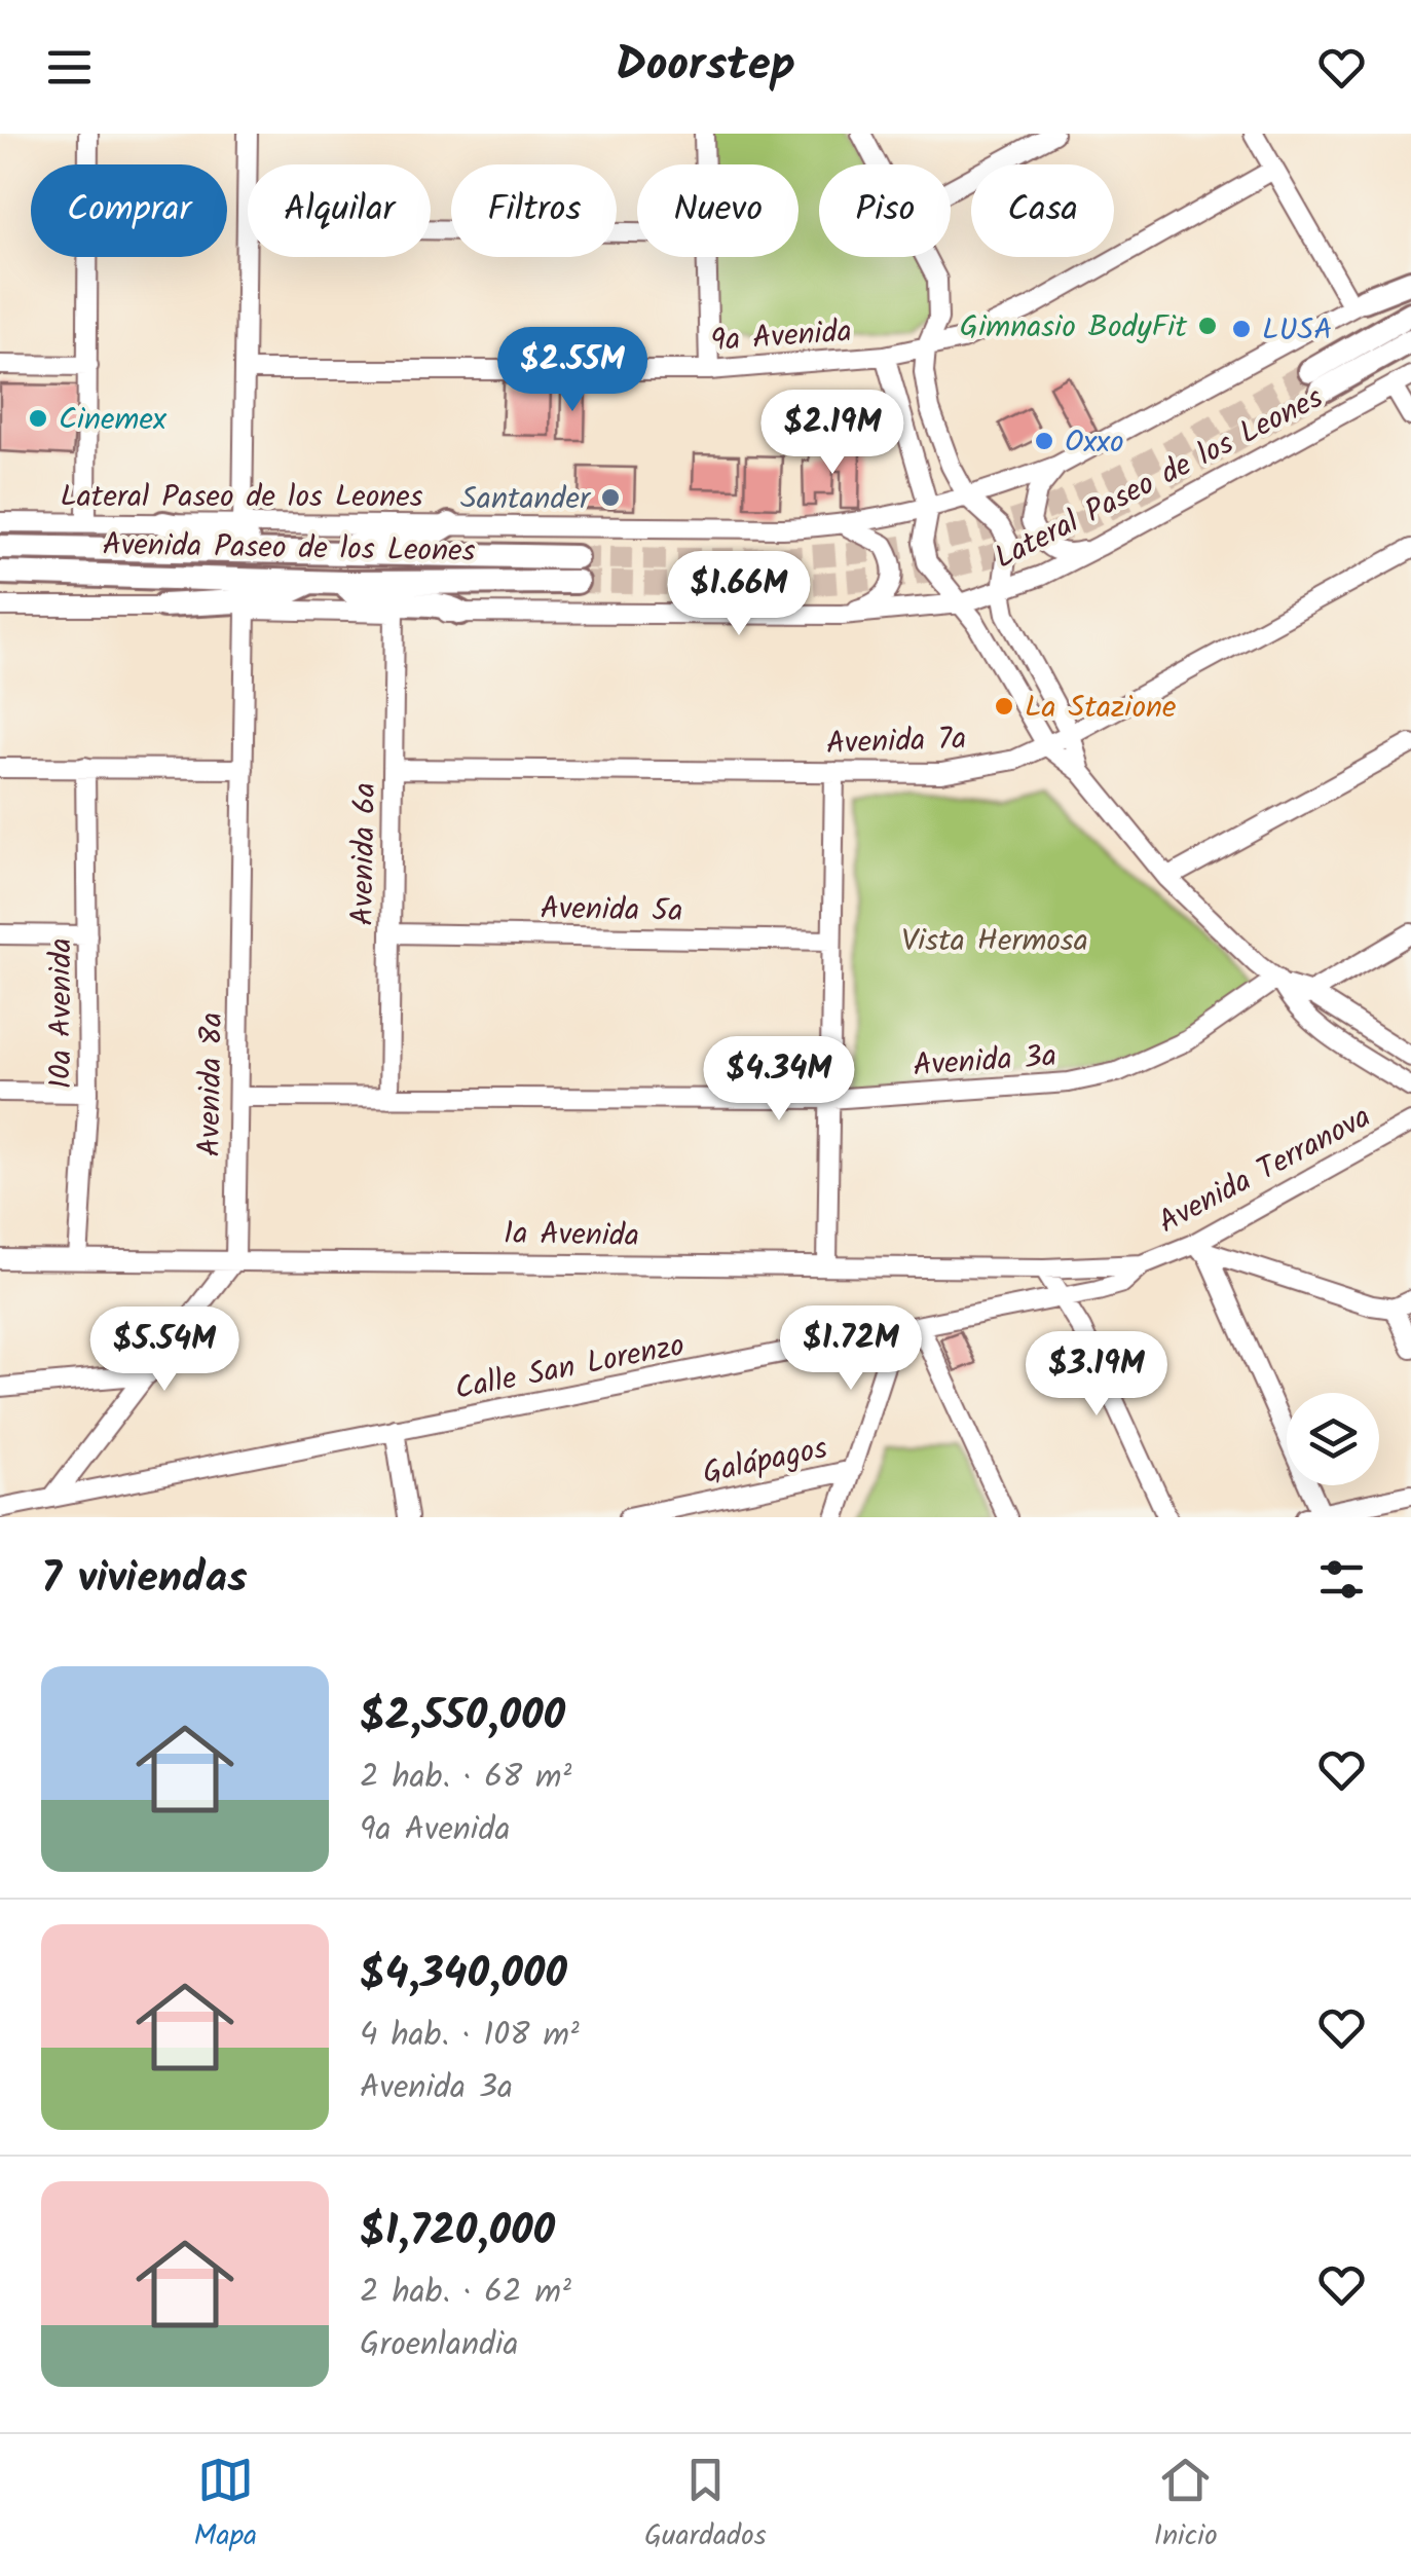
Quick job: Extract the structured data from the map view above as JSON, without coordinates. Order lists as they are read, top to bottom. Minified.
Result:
{"streets":{"main road":["Avenida Paseo de los Leones"],"street":["9a Avenida","Lateral Paseo de los Leones","Avenida 7a","Avenida 6a","Avenida 5a","10a Avenida","Avenida 3a","Avenida 8a","Avenida Terranova","1a Avenida","Calle San Lorenzo","Galápagos"]},"crossings":[["Lateral Paseo de los Leones","Avenida 6a"],["Lateral Paseo de los Leones","Avenida 8a"],["Avenida 7a","Avenida 6a"],["Avenida 6a","Avenida 5a"],["Avenida 6a","Avenida 3a"],["10a Avenida","1a Avenida"],["Avenida 3a","Avenida 8a"],["Avenida 8a","1a Avenida"],["Avenida Terranova","1a Avenida"],["Avenida Terranova","Calle San Lorenzo"],["1a Avenida","Calle San Lorenzo"]],"parks":["Vista Hermosa"],"places":["Gimnasio BodyFit","LUSA","Cinemex","Oxxo","Santander","La Stazione"],"page":{"header":"Doorstep","chip":["Comprar","Alquilar","Filtros","Nuevo","Piso","Casa"],"price":["$2.55M","$2.19M","$1.66M","$4.34M","$1.72M","$5.54M","$3.19M"],"heading":"7 viviendas","list":[{"name":"$2,550,000","note":"2 hab. · 68 m² · 9a Avenida"},{"name":"$4,340,000","note":"4 hab. · 108 m² · Avenida 3a"},{"name":"$1,720,000","note":"2 hab. · 62 m² · Groenlandia"}],"tabs":["Mapa","Guardados","Inicio"]}}
